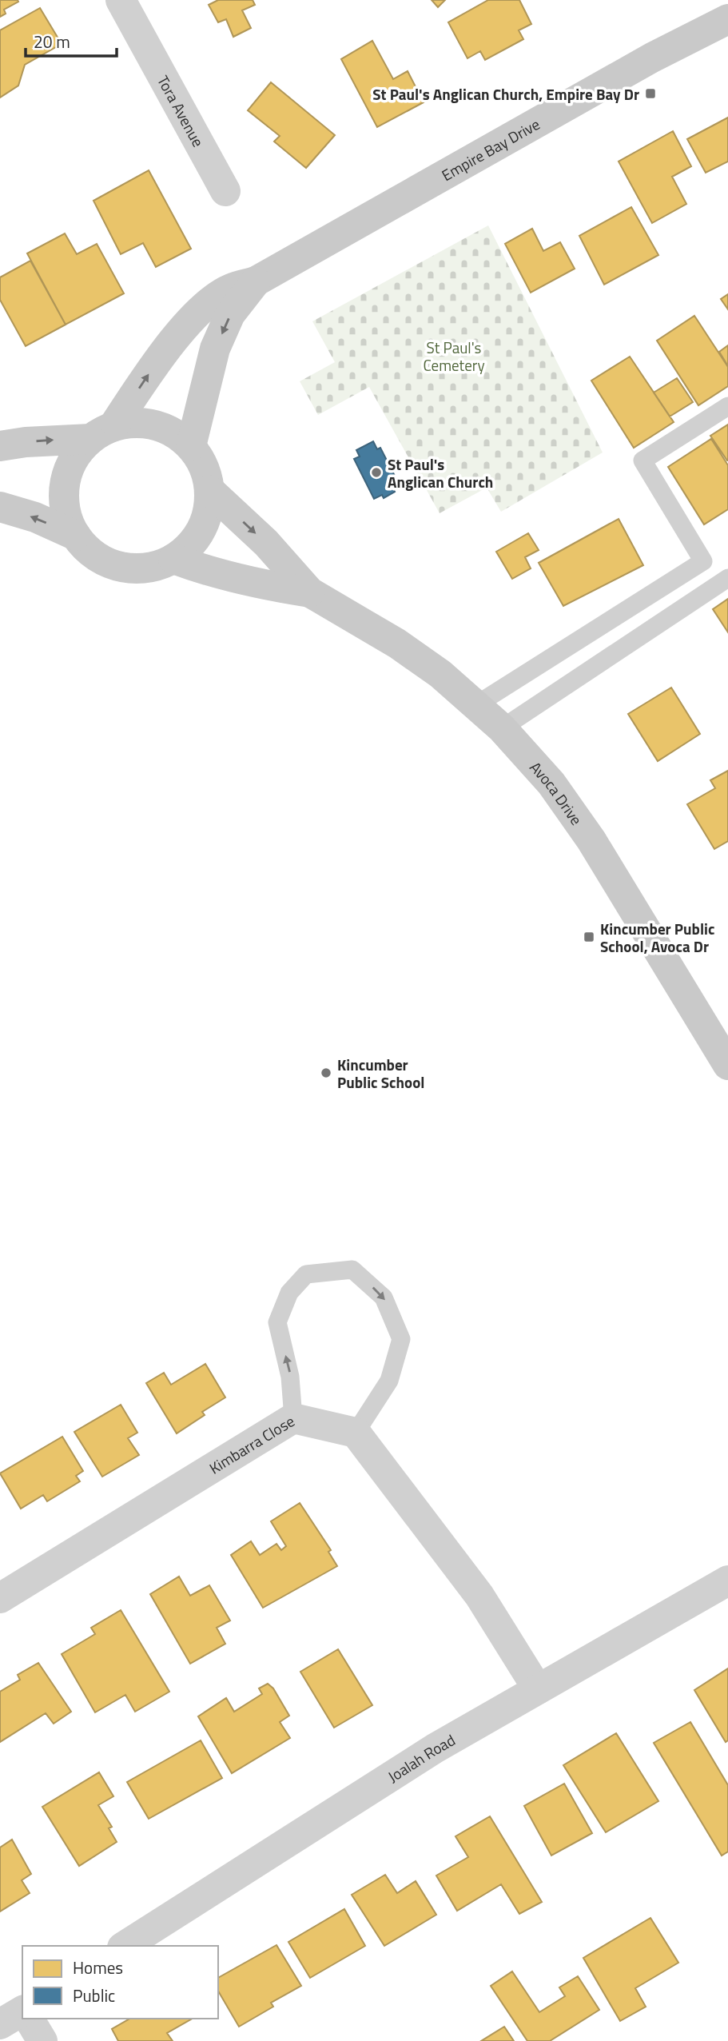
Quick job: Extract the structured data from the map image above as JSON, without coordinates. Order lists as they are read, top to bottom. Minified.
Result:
{"streets":{"main road":["Empire Bay Drive","Avoca Drive"],"street":["Tora Avenue","Kimbarra Close","Joalah Road"]},"crossings":[["Empire Bay Drive","Avoca Drive"]],"parks":["St Paul's Cemetery"],"places":{"transit":["St Paul's Anglican Church, Empire Bay Dr","Kincumber Public School, Avoca Dr"],"other":["St Paul's Anglican Church","Kincumber Public School"]},"legend":["Homes","Public"],"scale_bar":"20 m"}
